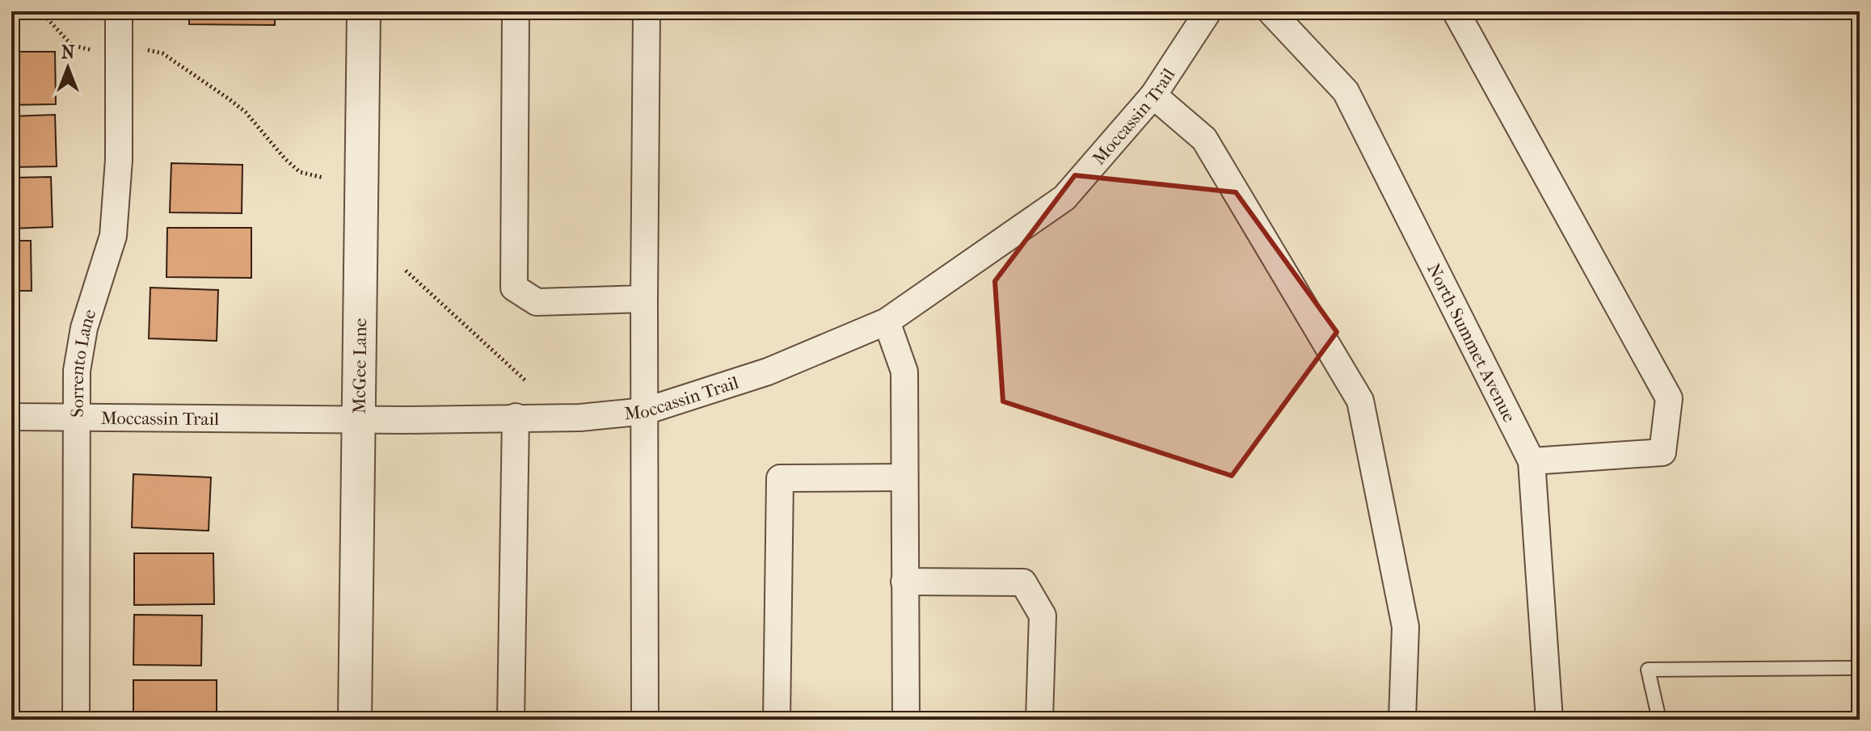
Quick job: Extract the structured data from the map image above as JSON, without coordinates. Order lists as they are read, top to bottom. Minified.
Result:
{"streets":{"street":["Moccassin Trail","North Summet Avenue","Sorrento Lane","McGee Lane"]},"crossings":[["Moccassin Trail","Sorrento Lane"],["Moccassin Trail","McGee Lane"]],"north":"top"}
